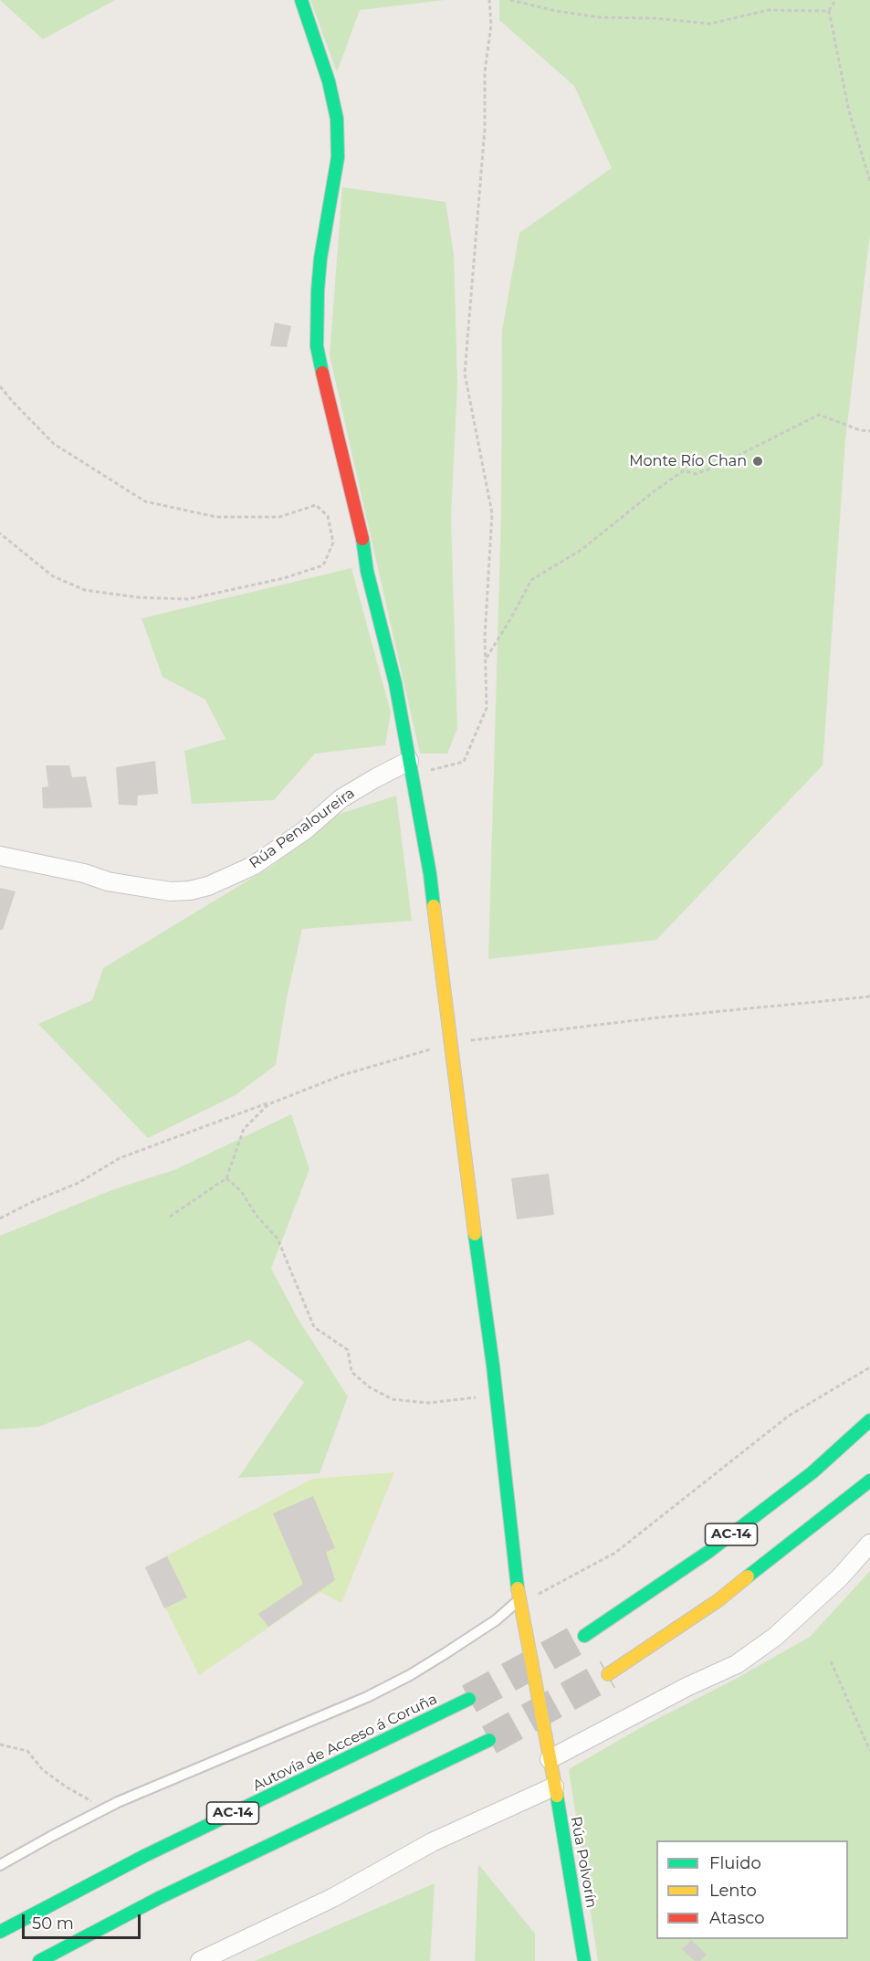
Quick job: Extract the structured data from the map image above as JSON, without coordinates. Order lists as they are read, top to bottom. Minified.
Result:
{"streets":{"main road":["AC-14","Autovía de Acceso á Coruña","Rúa Polvorín"],"street":["Rúa Penaloureira"]},"crossings":[["Rúa Penaloureira","Rúa Polvorín"]],"places":["Monte Río Chan"],"legend":["Fluido","Lento","Atasco"],"scale_bar":"50 m"}
